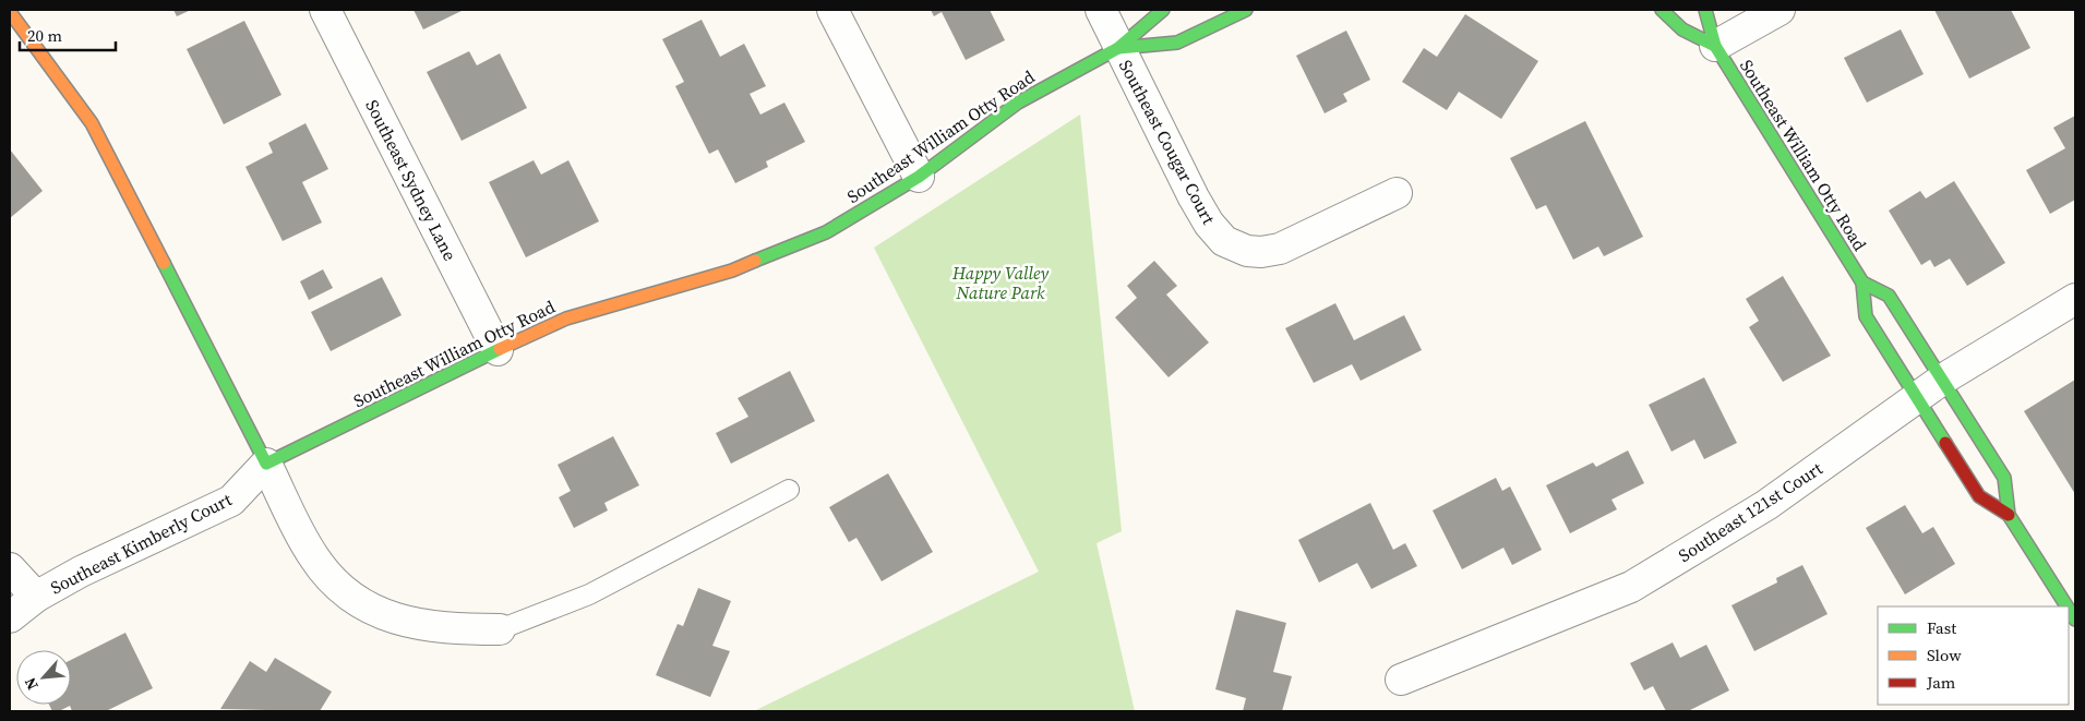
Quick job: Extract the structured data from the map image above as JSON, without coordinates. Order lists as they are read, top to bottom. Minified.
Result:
{"streets":{"street":["Southeast William Otty Road","Southeast Cougar Court","Southeast Sydney Lane","Southeast 121st Court","Southeast Kimberly Court"]},"crossings":[["Southeast William Otty Road","Southeast Cougar Court"],["Southeast William Otty Road","Southeast Sydney Lane"],["Southeast William Otty Road","Southeast 121st Court"],["Southeast William Otty Road","Southeast Kimberly Court"]],"parks":["Happy Valley Nature Park"],"legend":["Fast","Slow","Jam"],"scale_bar":"20 m","north":"bottom left"}
